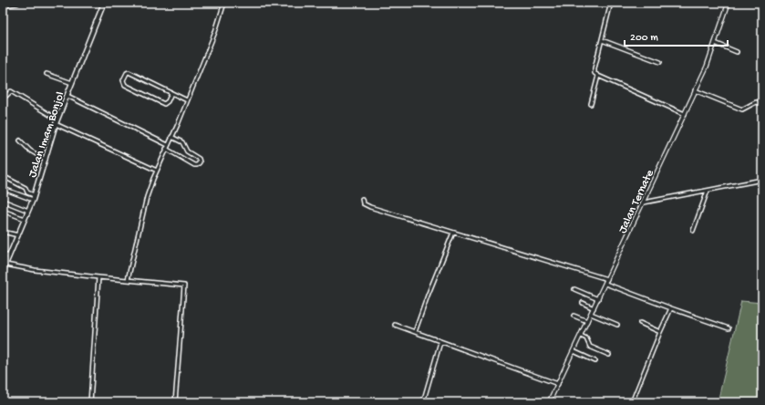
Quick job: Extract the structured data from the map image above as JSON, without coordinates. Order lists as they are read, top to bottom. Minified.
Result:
{"streets":{"main road":["Jalan Imam Bonjol"],"street":["Jalan Ternate"]},"scale_bar":"200 m"}
